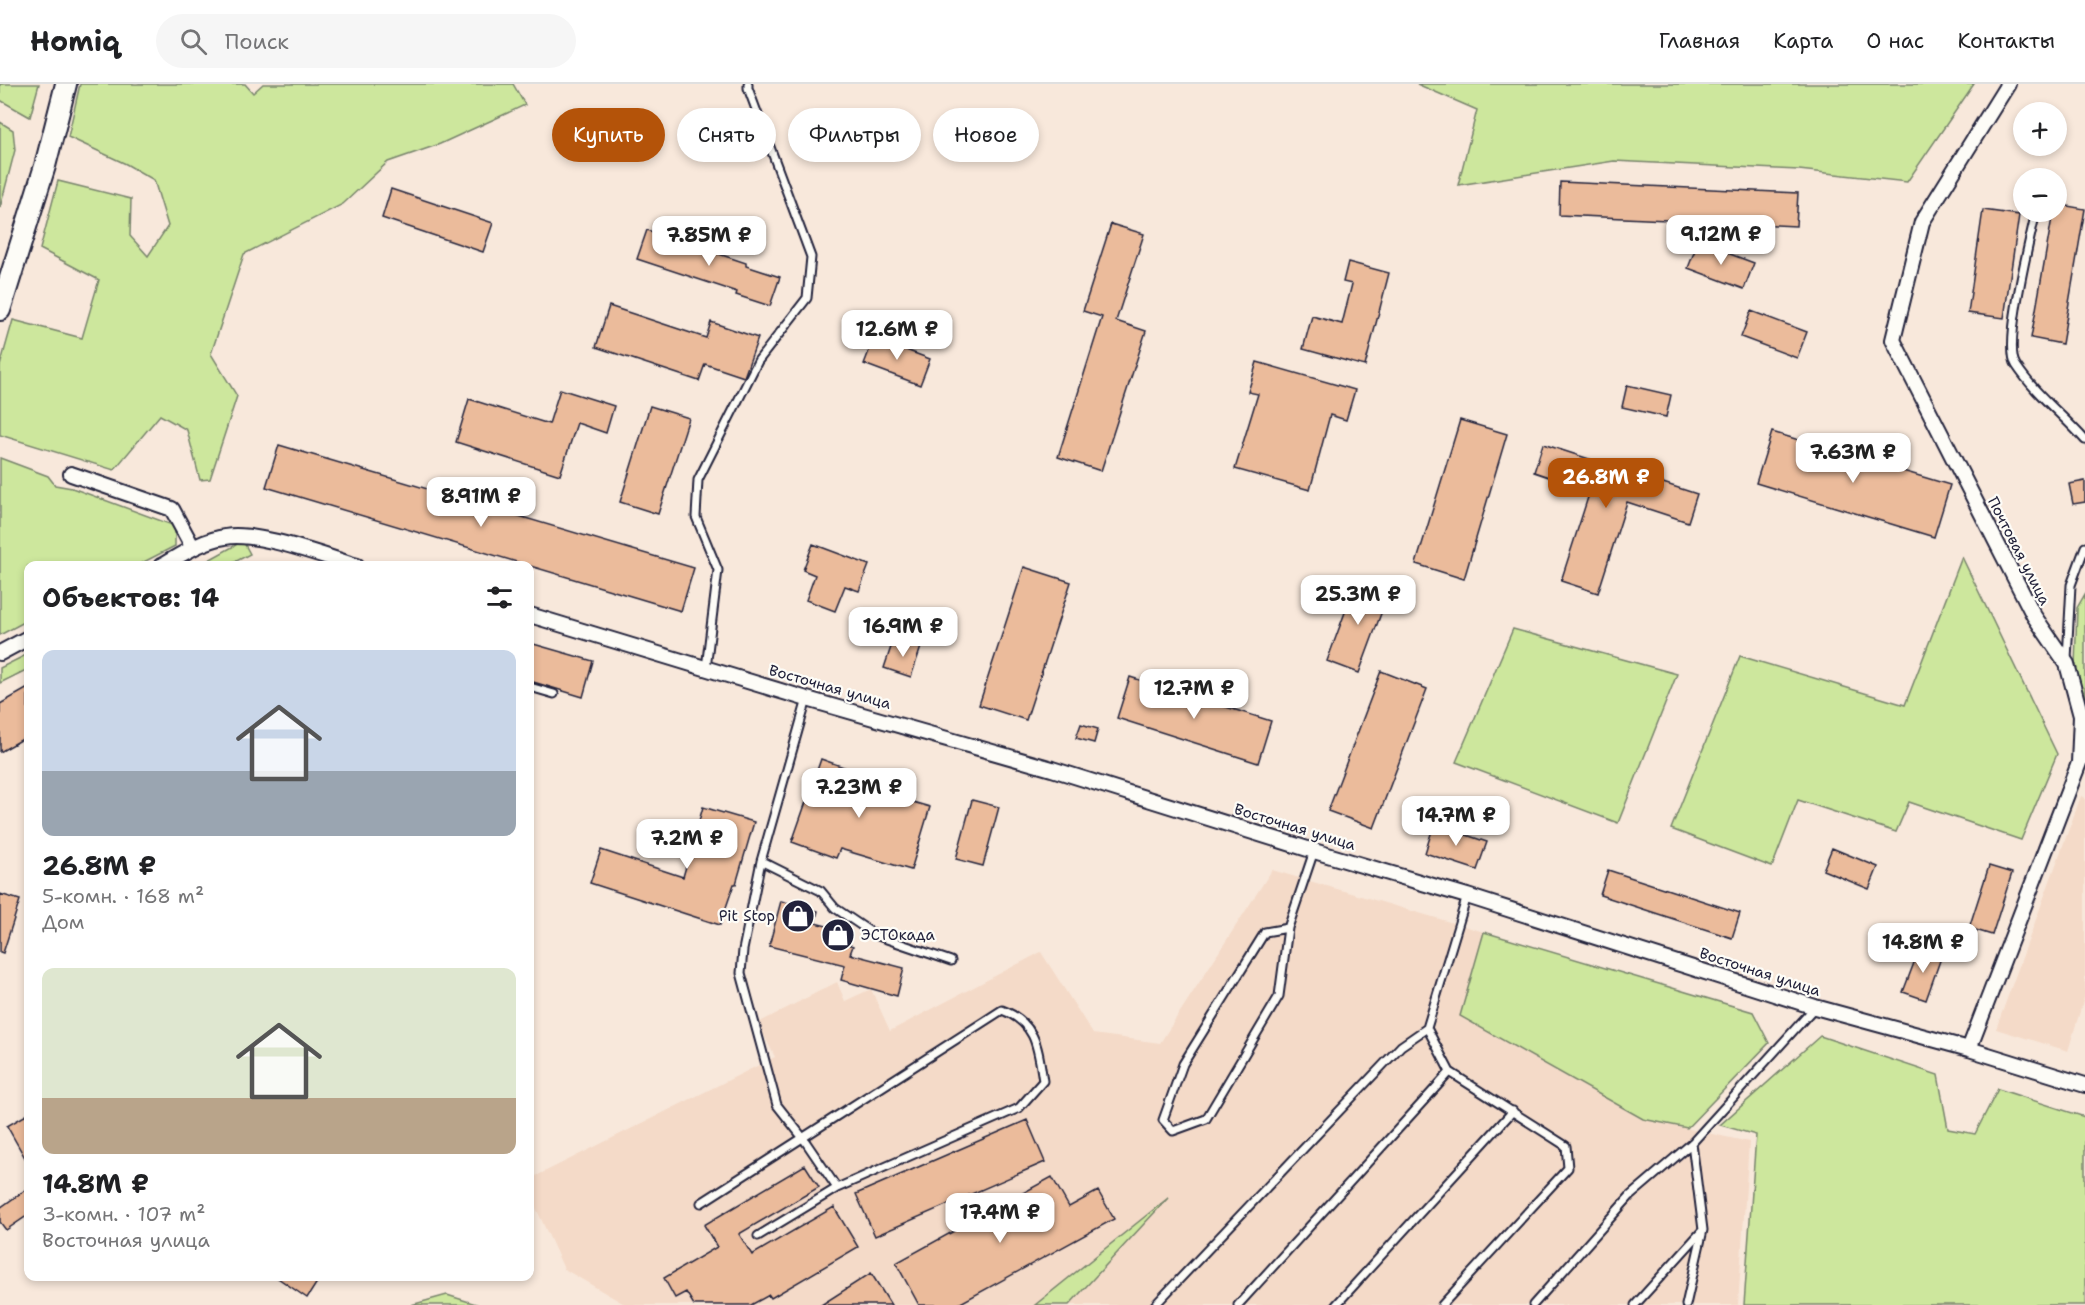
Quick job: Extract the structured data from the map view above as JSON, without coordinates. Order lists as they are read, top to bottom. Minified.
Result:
{"streets":{"street":["Почтовая улица","Восточная улица"]},"crossings":[["Почтовая улица","Восточная улица"]],"places":{"shop":["Pit Stop","ЭСТОкада"]},"page":{"header":"Homiq","search":"Поиск","nav":["Главная","Карта","О нас","Контакты"],"map_buttons":["+","−"],"chip":["Купить","Снять","Фильтры","Новое"],"price":["9.12M ₽","7.85M ₽","12.6M ₽","7.63M ₽","26.8M ₽","8.91M ₽","25.3M ₽","16.9M ₽","12.7M ₽","7.23M ₽","14.7M ₽","7.2M ₽","14.8M ₽","17.4M ₽"],"heading":"Объектов: 14","list":[{"name":"26.8M ₽","note":"5-комн. · 168 m² · Дом"},{"name":"14.8M ₽","note":"3-комн. · 107 m² · Восточная улица"}]}}
